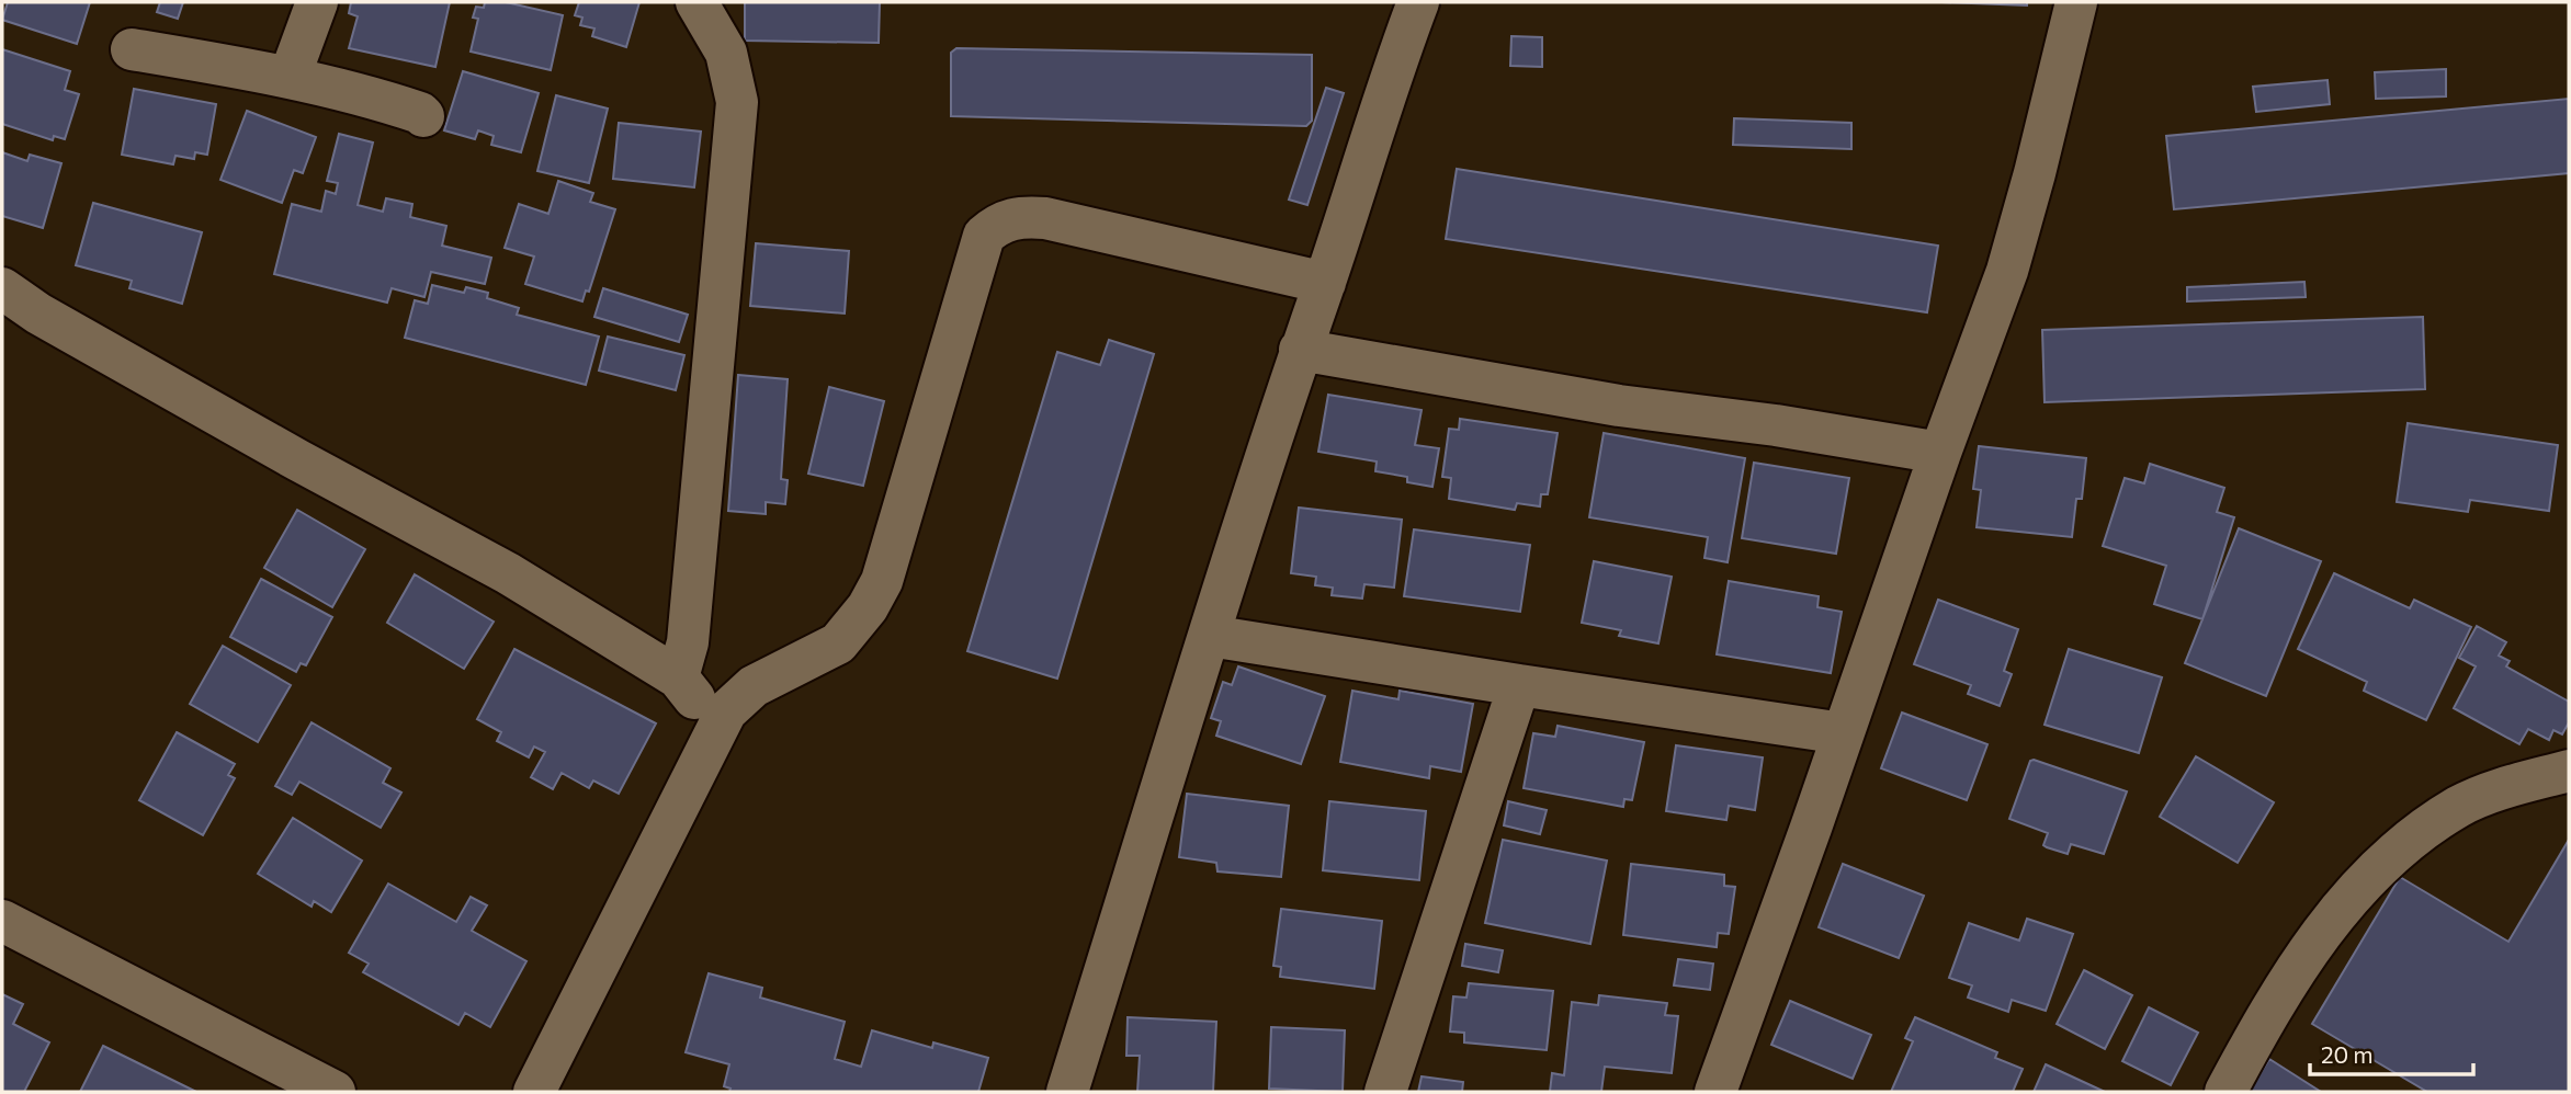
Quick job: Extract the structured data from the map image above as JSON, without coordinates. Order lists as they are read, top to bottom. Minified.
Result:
{"scale_bar":"20 m"}
